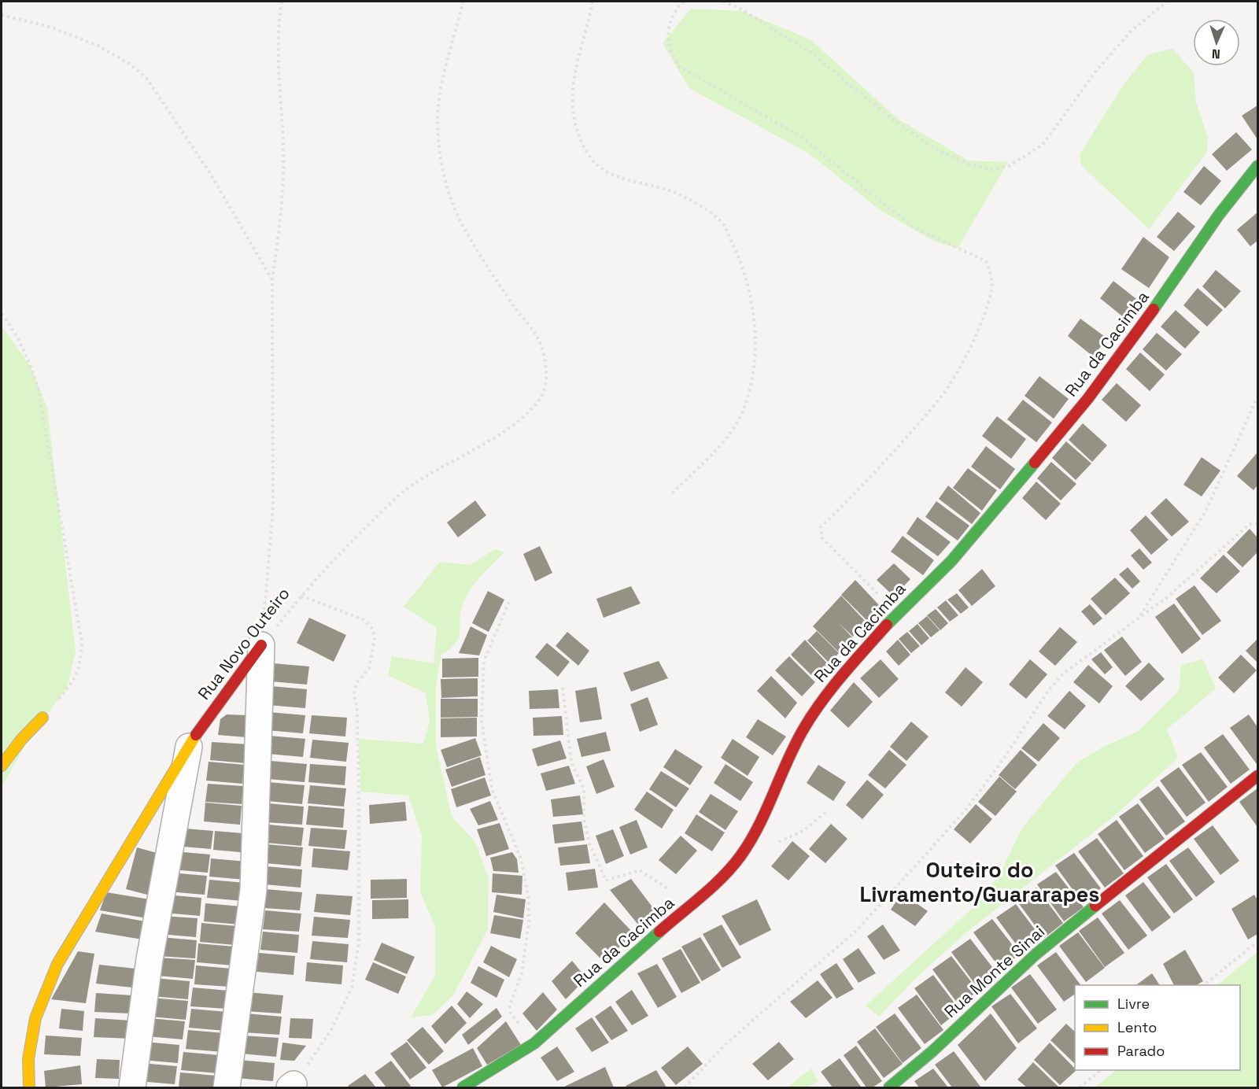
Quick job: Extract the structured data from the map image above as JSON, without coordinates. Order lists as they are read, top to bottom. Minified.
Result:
{"streets":{"street":["Rua da Cacimba","Rua Novo Outeiro","Rua Monte Sinai"]},"districts":["Outeiro do Livramento/Guararapes"],"legend":["Livre","Lento","Parado"],"north":"bottom"}
